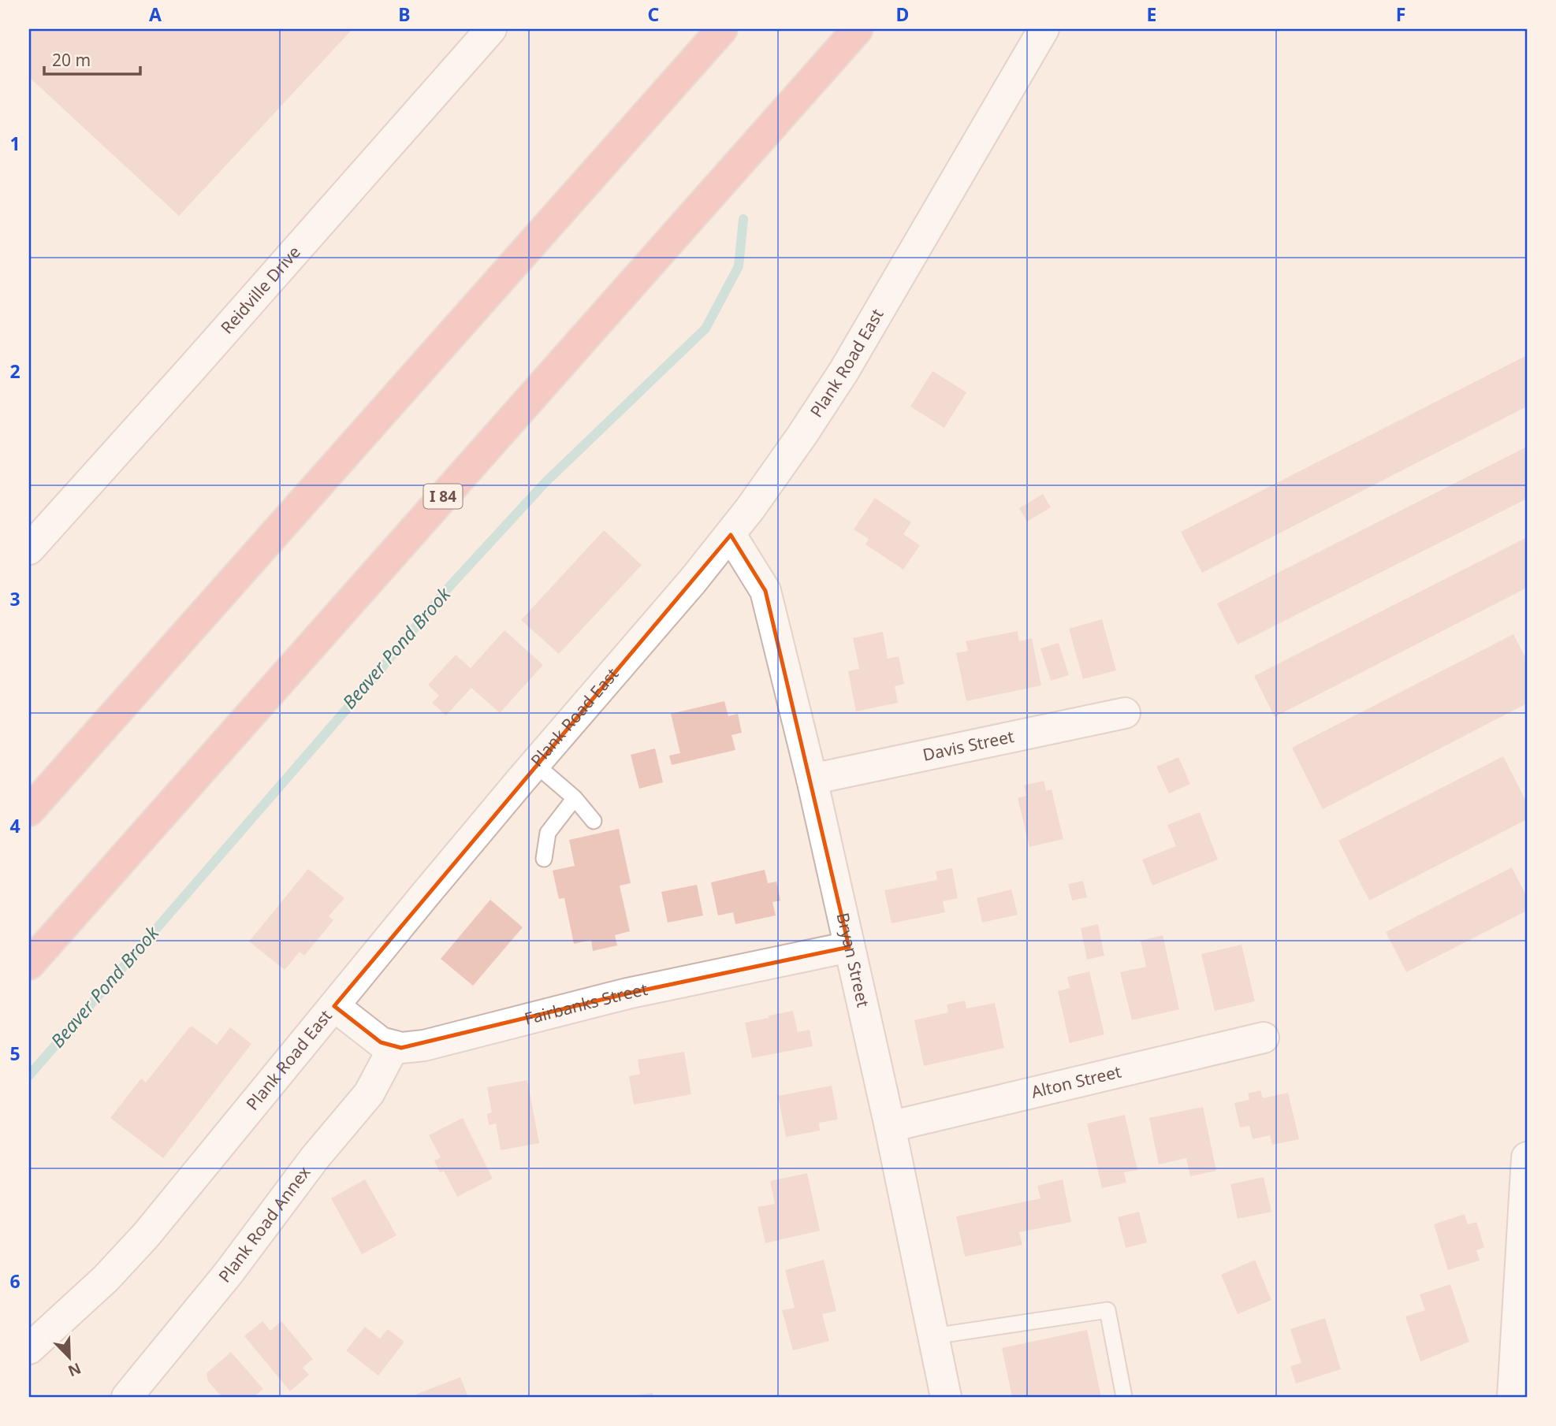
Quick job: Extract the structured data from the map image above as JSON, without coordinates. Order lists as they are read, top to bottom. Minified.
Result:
{"streets":{"highway":["I 84"],"street":["Reidville Drive","Plank Road East","Davis Street","Bryan Street","Fairbanks Street","Alton Street","Plank Road Annex"]},"crossings":[["Plank Road East","Bryan Street"],["Plank Road East","Fairbanks Street"],["Davis Street","Bryan Street"],["Bryan Street","Fairbanks Street"],["Bryan Street","Alton Street"],["Fairbanks Street","Plank Road Annex"]],"water":["Beaver Pond Brook"],"scale_bar":"20 m","north":"bottom right","grid":{"columns":["A","B","C","D","E","F"],"rows":["1","2","3","4","5","6"]}}
